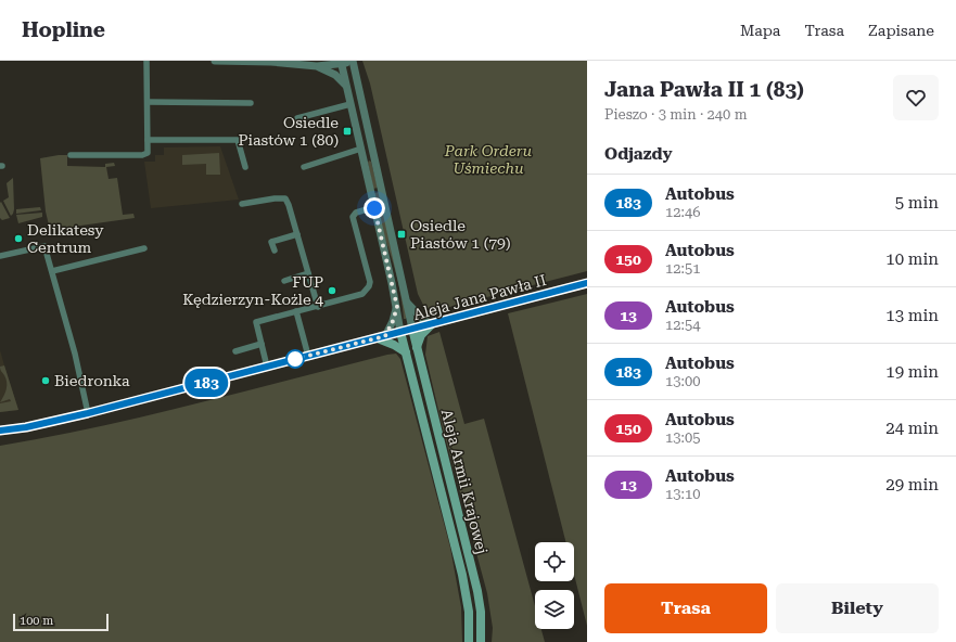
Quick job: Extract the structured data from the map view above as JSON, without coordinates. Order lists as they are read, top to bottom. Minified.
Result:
{"streets":{"main road":["Aleja Jana Pawła II","Aleja Armii Krajowej"]},"crossings":[["Aleja Jana Pawła II","Aleja Armii Krajowej"]],"parks":["Park Orderu Uśmiechu"],"places":{"transit":["Osiedle Piastów 1 (80)","Osiedle Piastów 1 (79)"],"other":["Delikatesy Centrum","FUP Kędzierzyn-Koźle 4","Biedronka"]},"lines":["bus line 183"],"scale_bar":"100 m","page":{"header":"Hopline","nav":["Mapa","Trasa","Zapisane"],"on_map":"183","heading":[["Jana Pawła II 1 (83)","Pieszo · 3 min · 240 m"],"Odjazdy"],"list":[{"mark":"183","name":"Autobus","note":"12:46","value":"5 min"},{"mark":"150","name":"Autobus","note":"12:51","value":"10 min"},{"mark":"13","name":"Autobus","note":"12:54","value":"13 min"},{"mark":"183","name":"Autobus","note":"13:00","value":"19 min"},{"mark":"150","name":"Autobus","note":"13:05","value":"24 min"},{"mark":"13","name":"Autobus","note":"13:10","value":"29 min"}],"buttons":["Trasa","Bilety"],"scale":"100 m"}}
